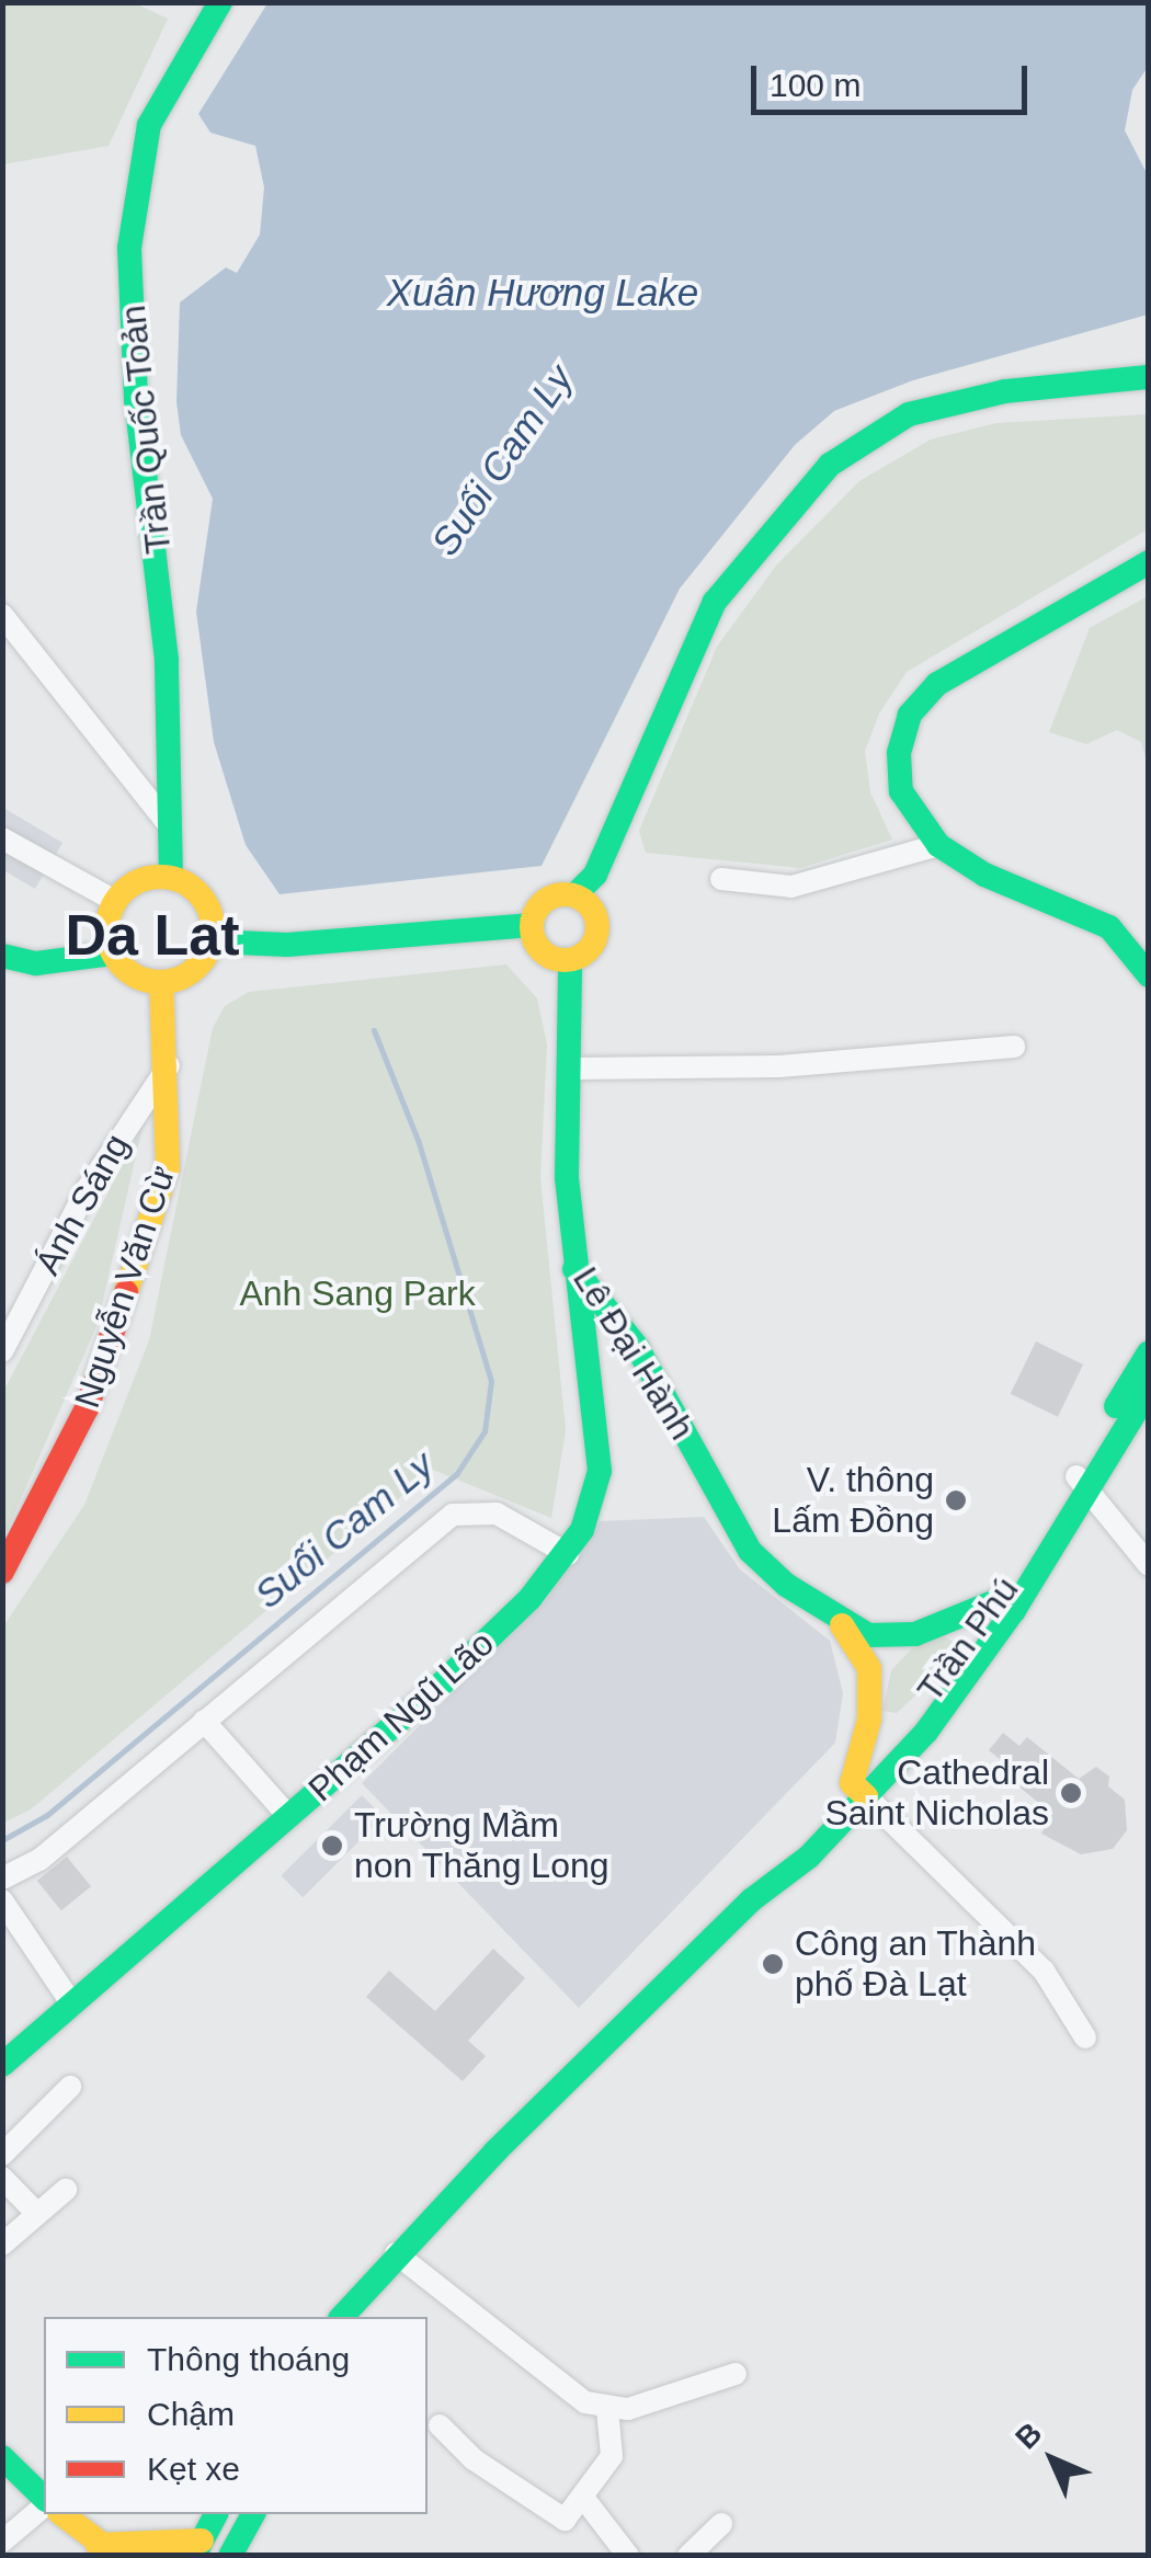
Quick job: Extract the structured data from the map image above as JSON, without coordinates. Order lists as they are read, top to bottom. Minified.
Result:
{"streets":{"main road":["Trần Quốc Toản","Nguyễn Văn Cừ","Lê Đại Hành","Trần Phú","Phạm Ngũ Lão"],"street":["Ánh Sáng"]},"crossings":[["Trần Quốc Toản","Nguyễn Văn Cừ"],["Ánh Sáng","Nguyễn Văn Cừ"],["Lê Đại Hành","Trần Phú"],["Lê Đại Hành","Phạm Ngũ Lão"]],"districts":["Da Lat"],"water":["Xuân Hương Lake","Suối Cam Ly"],"parks":["Anh Sang Park"],"places":["V. thông Lấm Đồng","Cathedral Saint Nicholas","Trường Mầm non Thăng Long","Công an Thành phố Đà Lạt"],"legend":["Thông thoáng","Chậm","Kẹt xe"],"scale_bar":"100 m","north":"top left"}
